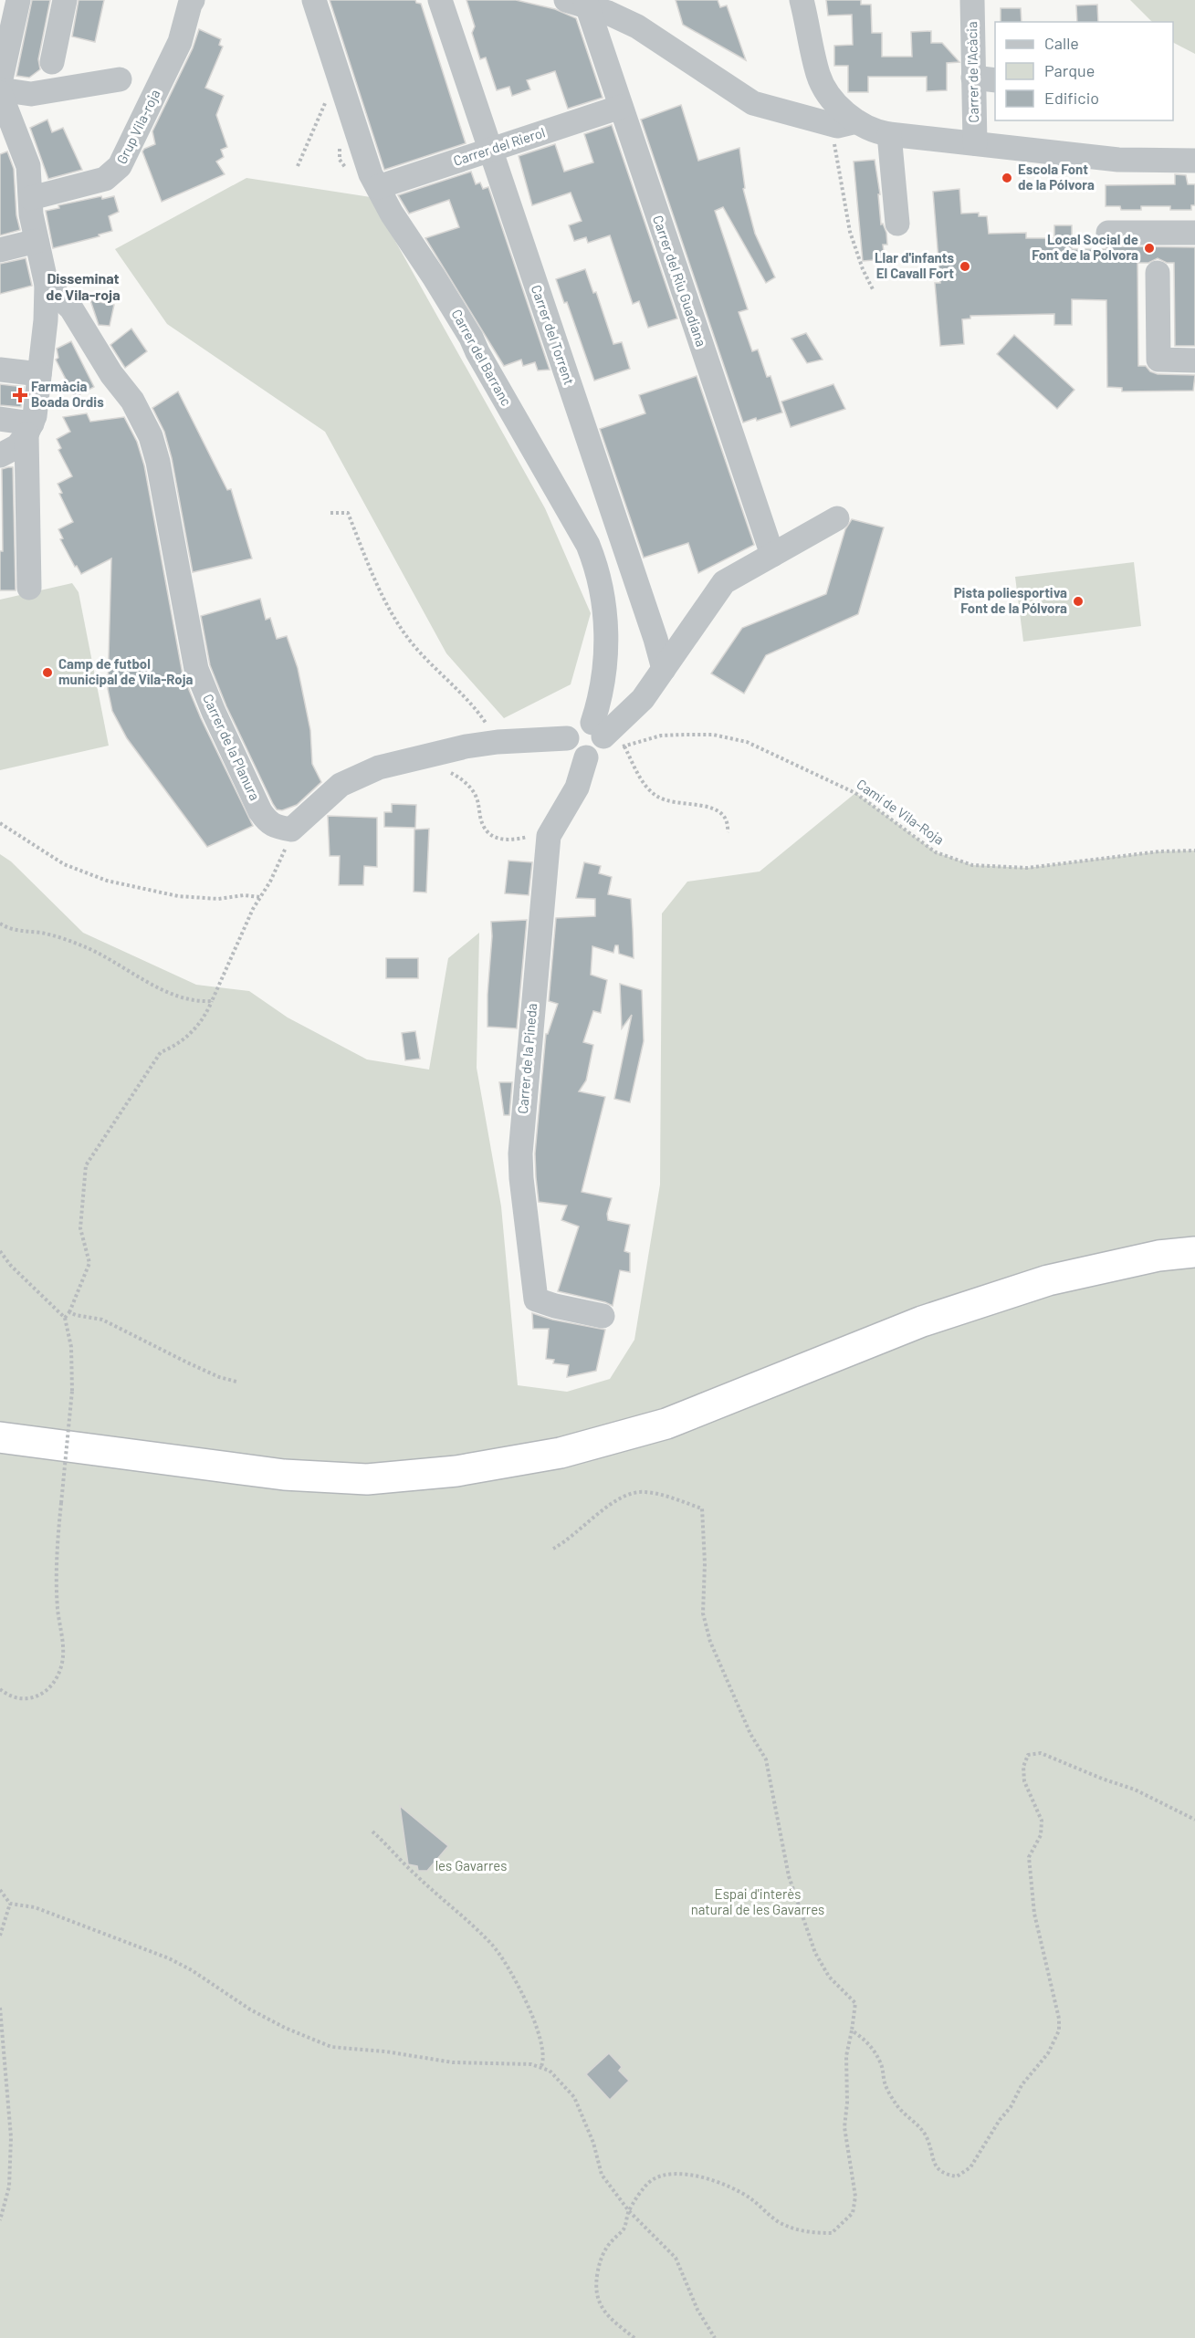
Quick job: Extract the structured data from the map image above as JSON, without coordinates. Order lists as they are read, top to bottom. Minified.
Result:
{"streets":{"street":["Carrer de l'Acàcia","Grup Vila-roja","Carrer del Rierol","Carrer del Riu Guadiana","Carrer del Torrent","Carrer del Barranc","Carrer de la Planura","Carrer de la Pineda"],"path":["Camí de Vila-Roja"]},"crossings":[["Carrer del Rierol","Carrer del Riu Guadiana"],["Carrer del Rierol","Carrer del Torrent"],["Carrer del Rierol","Carrer del Barranc"],["Carrer del Barranc","Camí de Vila-Roja"],["Carrer del Barranc","Carrer de la Pineda"],["Camí de Vila-Roja","Carrer de la Pineda"]],"districts":["Disseminat de Vila-roja"],"parks":["les Gavarres","Espai d'interès natural de les Gavarres"],"places":{"other":["Escola Font de la Pólvora","Local Social de Font de la Polvora","Llar d'infants El Cavall Fort","Pista poliesportiva Font de la Pólvora","Camp de futbol municipal de Vila-Roja"],"health":["Farmàcia Boada Ordis"]},"legend":["Calle","Parque","Edificio"]}
